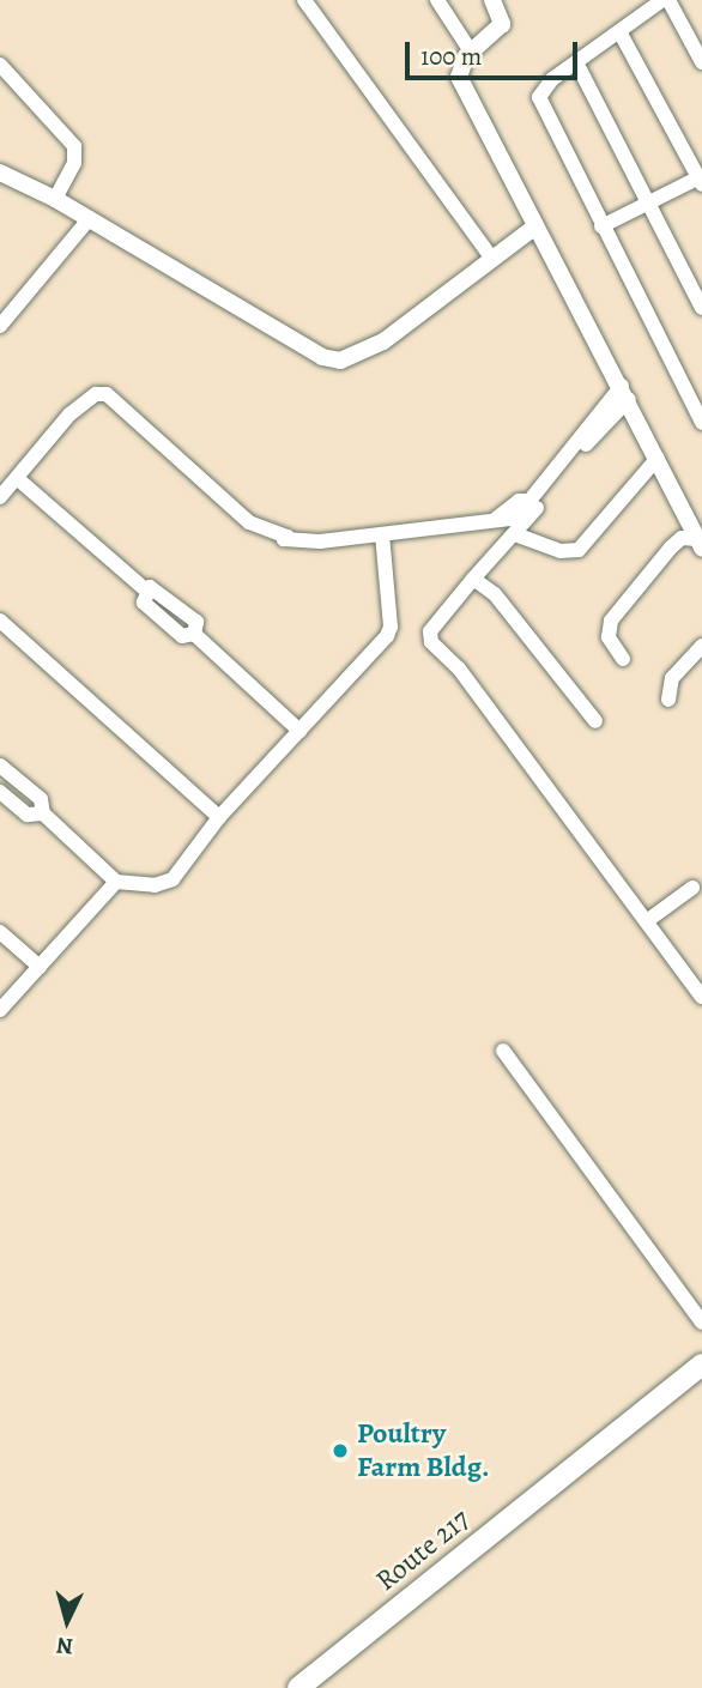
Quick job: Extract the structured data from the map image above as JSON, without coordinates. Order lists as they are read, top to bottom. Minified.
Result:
{"streets":{"main road":["Route 217"]},"places":["Poultry Farm Bldg."],"scale_bar":"100 m","north":"bottom"}
